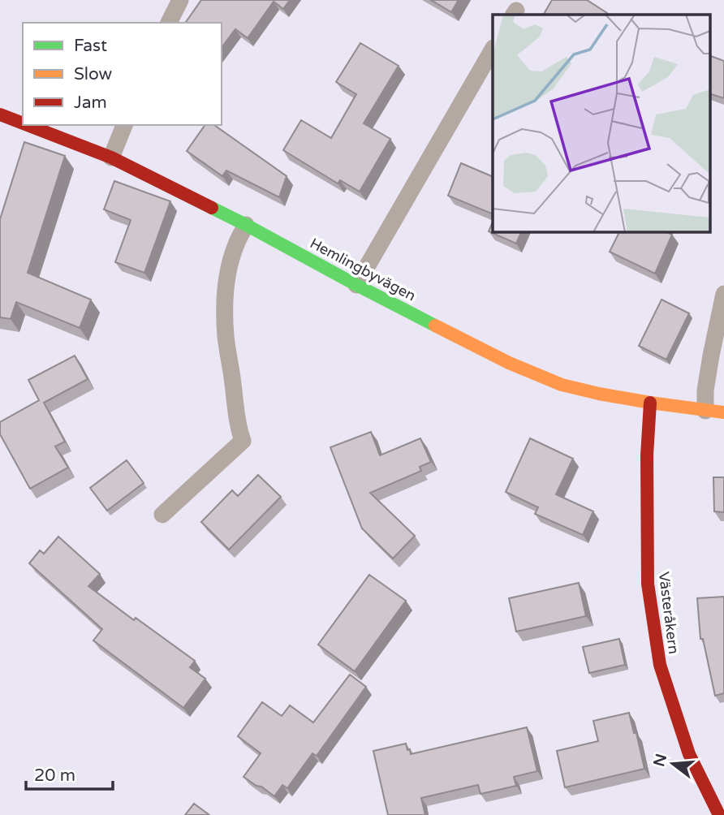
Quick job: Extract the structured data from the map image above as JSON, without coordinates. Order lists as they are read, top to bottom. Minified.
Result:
{"streets":{"street":["Hemlingbyvägen","Västeråkern"]},"crossings":[["Hemlingbyvägen","Västeråkern"]],"legend":["Fast","Slow","Jam"],"scale_bar":"20 m","north":"left"}
